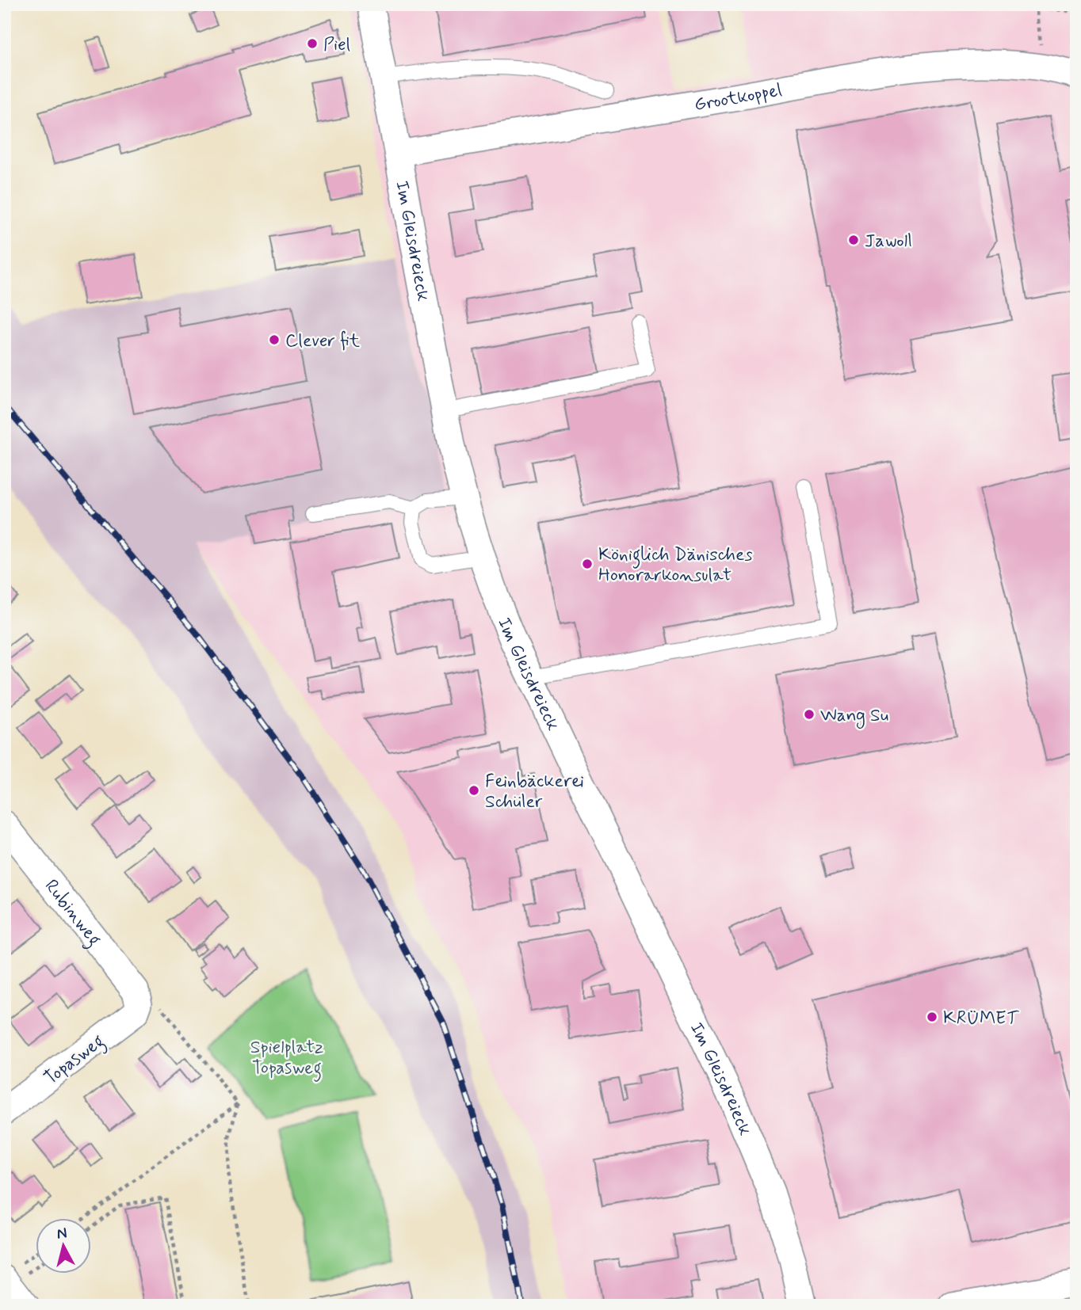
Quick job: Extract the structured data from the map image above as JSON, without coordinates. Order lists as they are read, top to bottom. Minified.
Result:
{"streets":{"street":["Grootkoppel","Im Gleisdreieck","Rubinweg","Topasweg"]},"crossings":[["Grootkoppel","Im Gleisdreieck"],["Rubinweg","Topasweg"]],"parks":["Spielplatz Topasweg"],"places":["Piel","Jawoll","Clever fit","Königlich Dänisches Honorarkonsulat","Wang Su","Feinbäckerei Schüler","KRÜMET"],"north":"top"}
